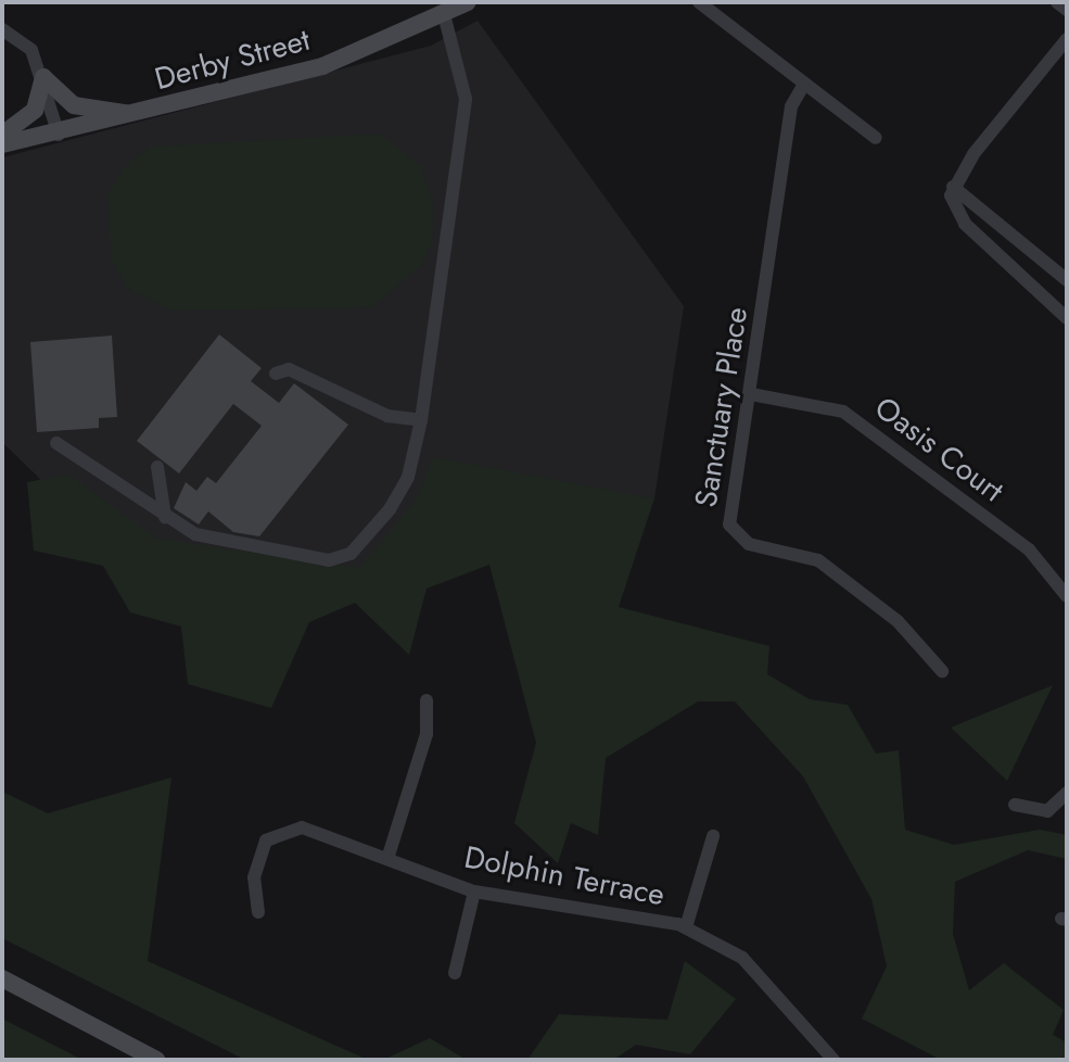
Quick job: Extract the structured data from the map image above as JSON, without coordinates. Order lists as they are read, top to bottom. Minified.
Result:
{"streets":{"main road":["Derby Street"],"street":["Sanctuary Place","Oasis Court","Dolphin Terrace"]},"crossings":[["Sanctuary Place","Oasis Court"]]}
